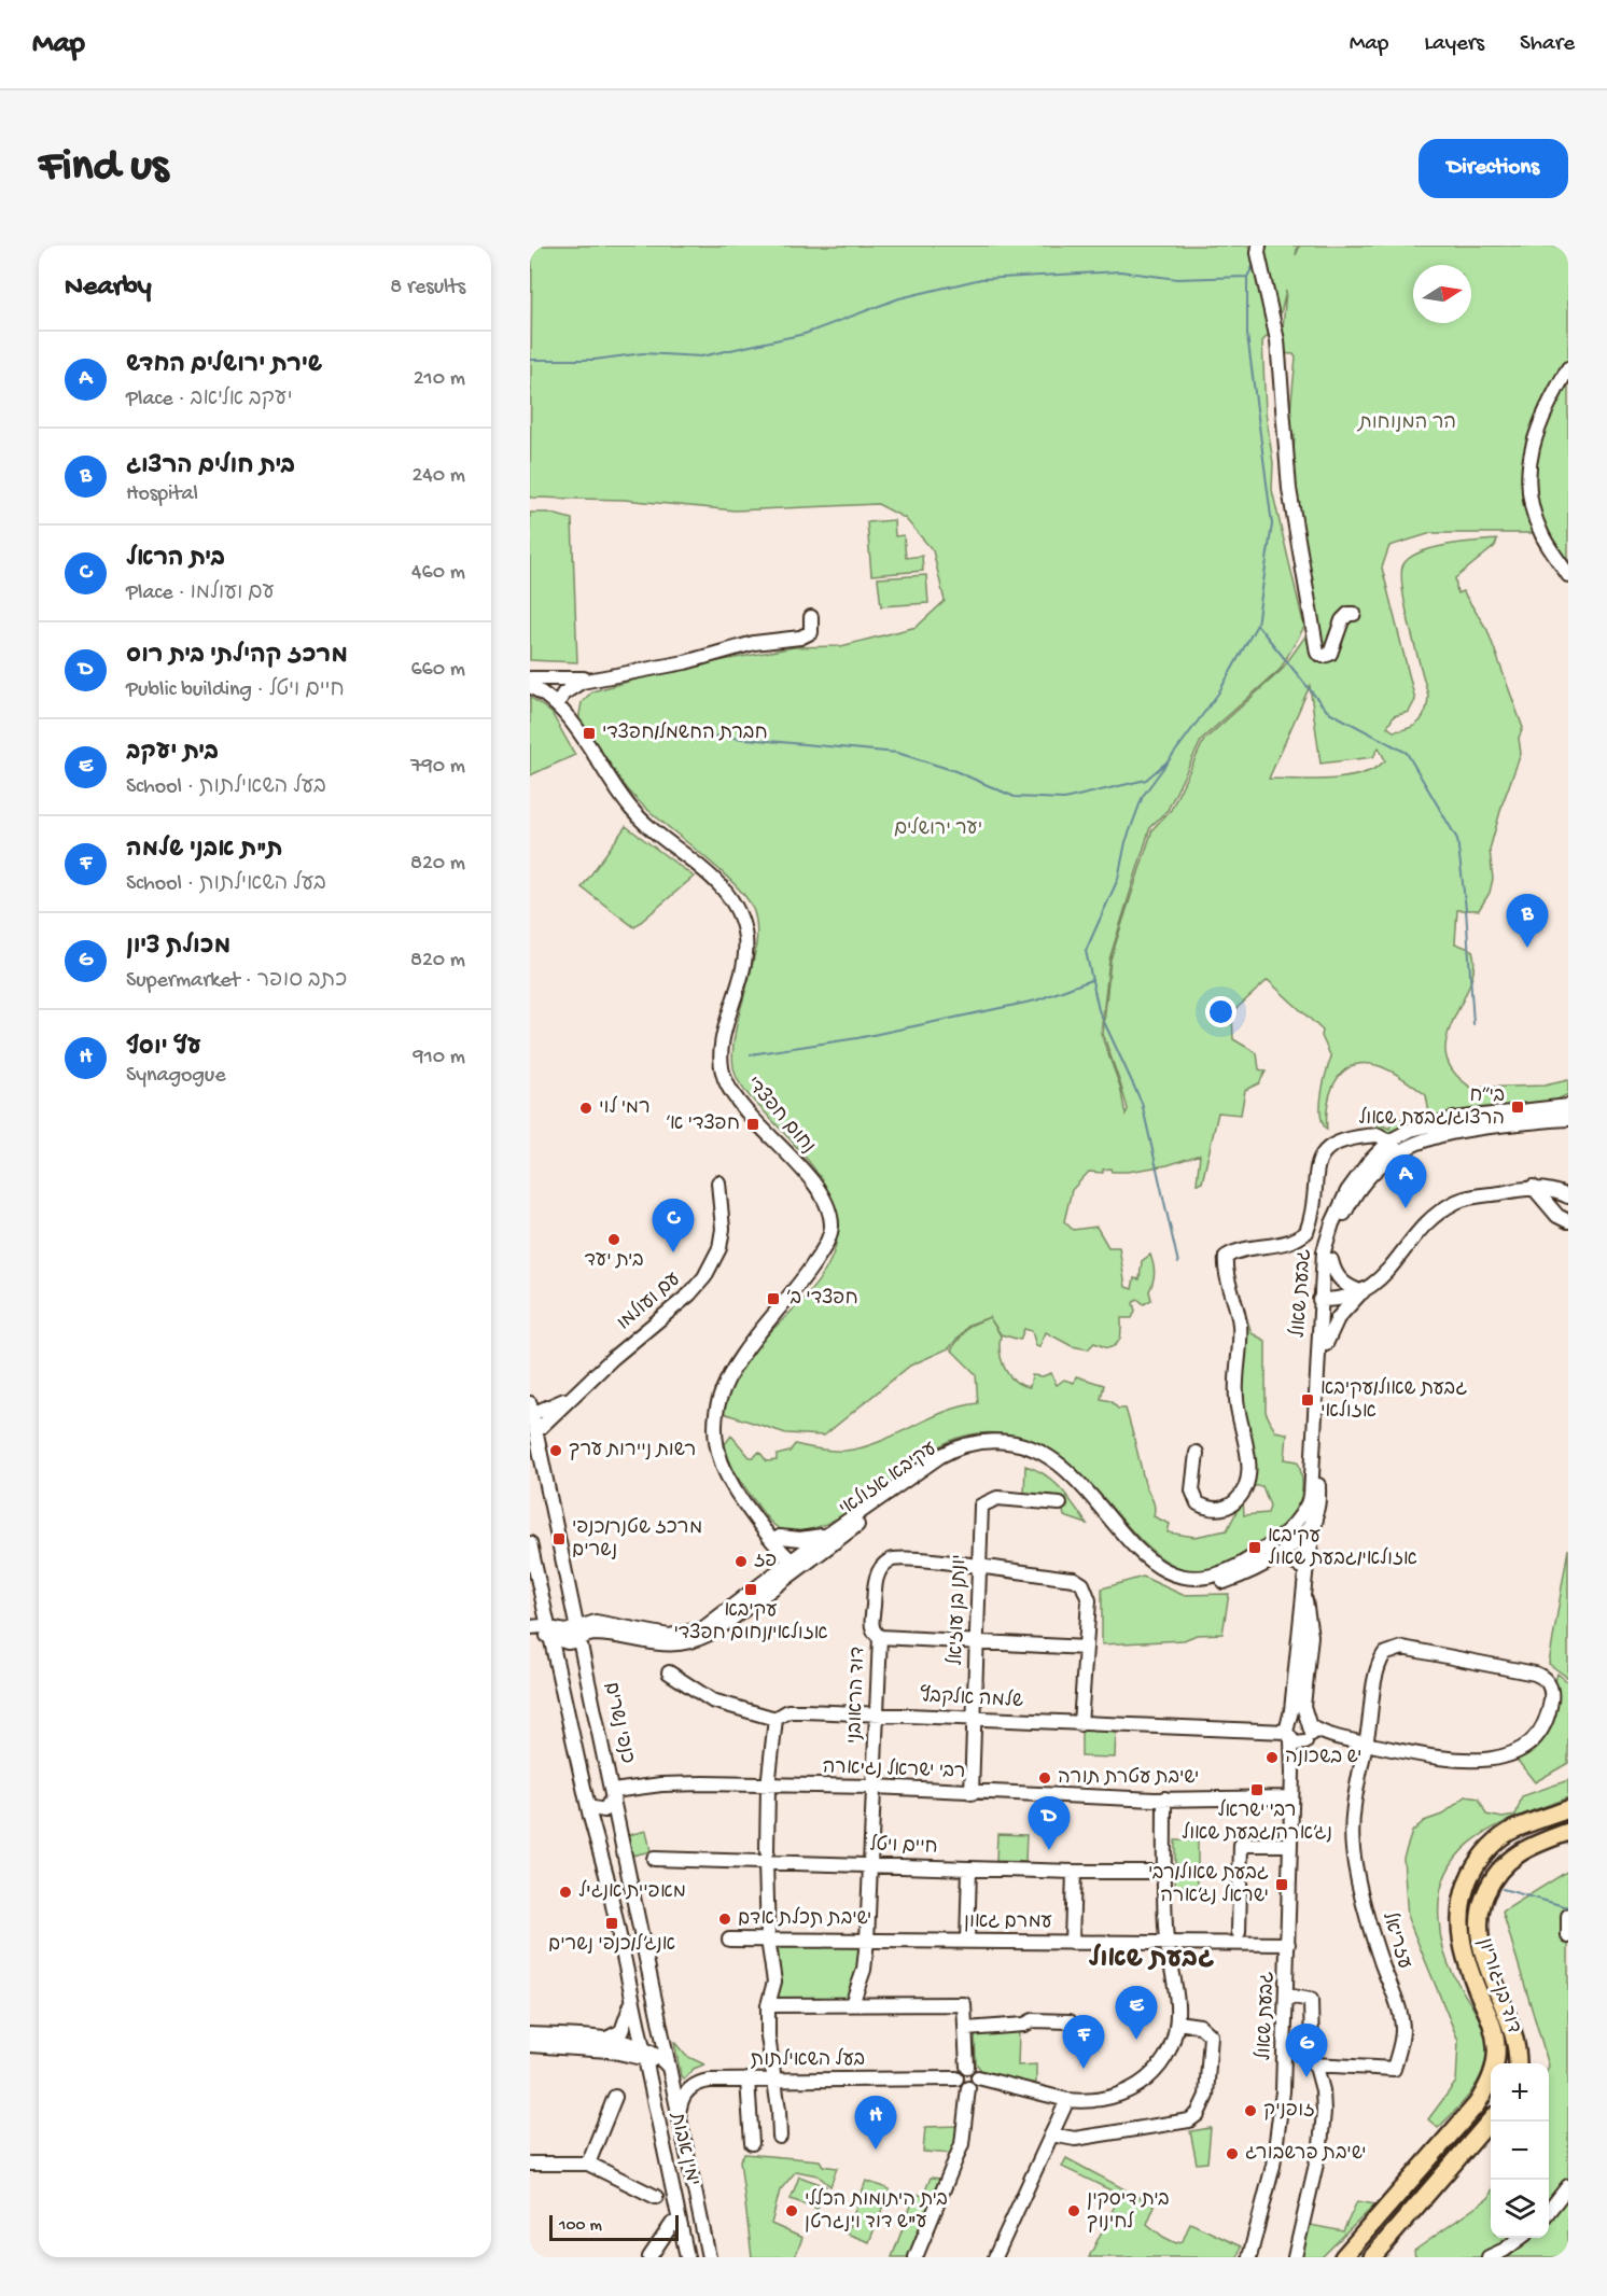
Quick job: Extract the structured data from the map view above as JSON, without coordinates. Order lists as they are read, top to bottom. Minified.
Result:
{"streets":{"main road":["דוד בן-גוריון"],"street":["נחום חפצדי","גבעת שאול","עם ועולמו","עקיבא אזולאי","יונתן בן עוזיאל","דוד הראובני","שלמה אלקבץ","כנפי נשרים","רבי ישראל נג'ארה","חיים ויטל","עמרם גאון","עזריאל","בעל השאילתות","ימין אבות"]},"crossings":[["נחום חפצדי","עקיבא אזולאי"],["גבעת שאול","עקיבא אזולאי"],["גבעת שאול","שלמה אלקבץ"],["גבעת שאול","רבי ישראל נג'ארה"],["גבעת שאול","עמרם גאון"],["עם ועולמו","כנפי נשרים"],["עקיבא אזולאי","כנפי נשרים"],["יונתן בן עוזיאל","דוד הראובני"],["יונתן בן עוזיאל","שלמה אלקבץ"],["יונתן בן עוזיאל","רבי ישראל נג'ארה"],["דוד הראובני","שלמה אלקבץ"],["דוד הראובני","רבי ישראל נג'ארה"],["דוד הראובני","חיים ויטל"],["דוד הראובני","עמרם גאון"],["כנפי נשרים","רבי ישראל נג'ארה"],["כנפי נשרים","ימין אבות"],["בעל השאילתות","ימין אבות"]],"districts":["גבעת שאול"],"parks":["הר המנוחות","יער ירושלים"],"places":{"transit":["חברת החשמל/חפצדי","בי״ח הרצוג/גבעת שאול","חפצדי א׳","חפצדי ב׳","גבעת שאול/עקיבא אזולאי","מרכז שטנר/כנפי נשרים","עקיבא אזולאי/גבעת שאול","עקיבא אזולאי/נחום חפצדי","רבי ישראל נג׳ארה/גבעת שאול","גבעת שאול/רבי ישראל נג׳ארה","אנג׳ל/כנפי נשרים"],"other":["רמי לוי","בית יעד","רשות ניירות ערך","פז","יש בשכונה","ישיבת עטרת תורה","מאפיית אנג'ל","ישיבת תכלת אדם","זופניק","ישיבת פרשבורג","בית היתומות הכללי ע\"ש דוד וינגרטן","בית דיסקין לחינוך"]},"scale_bar":"100 m","north":"right","page":{"header":"Map","nav":["Map","Layers","Share"],"buttons":"Directions","title":"Find us","heading":["Nearby","8 results"],"list":[{"mark":"A","name":"שירת ירושלים החדש","note":"Place · יעקב אליאב","value":"210 m"},{"mark":"B","name":"בית חולים הרצוג","note":"Hospital","value":"240 m"},{"mark":"C","name":"בית הראל","note":"Place · עם ועולמו","value":"460 m"},{"mark":"D","name":"מרכז קהילתי בית רוס","note":"Public building · חיים ויטל","value":"660 m"},{"mark":"E","name":"בית יעקב","note":"School · בעל השאילתות","value":"790 m"},{"mark":"F","name":"ת\"ת אבני שלמה","note":"School · בעל השאילתות","value":"820 m"},{"mark":"G","name":"מכולת ציון","note":"Supermarket · כתב סופר","value":"820 m"},{"mark":"H","name":"עץ יוסף","note":"Synagogue","value":"910 m"}],"pins":["B","A","C","D","E","F","G","H"],"map_buttons":["+","−"],"scale":"100 m"}}
